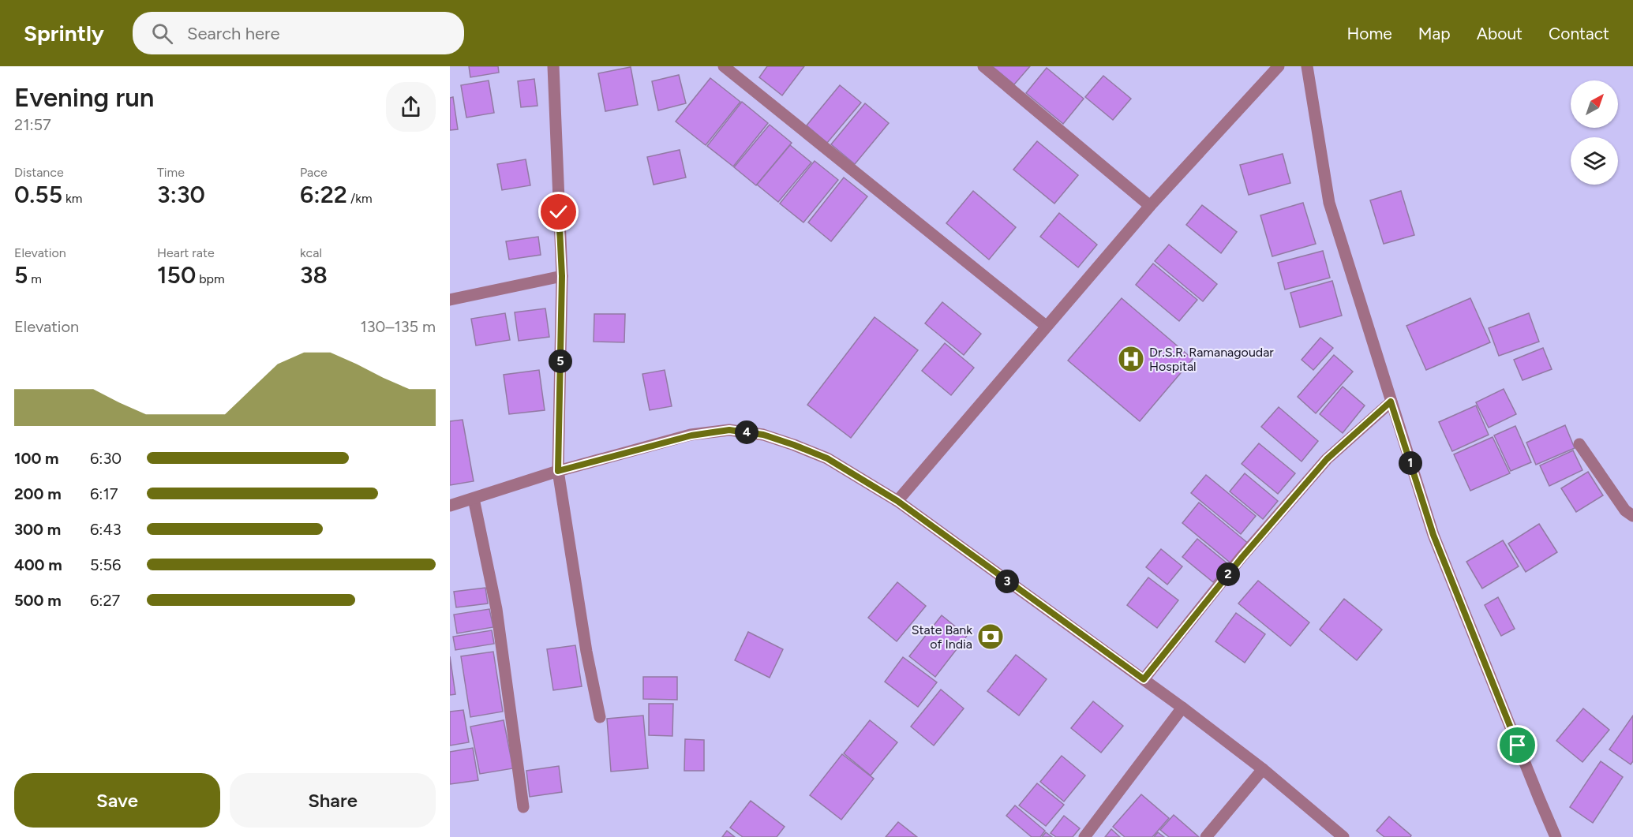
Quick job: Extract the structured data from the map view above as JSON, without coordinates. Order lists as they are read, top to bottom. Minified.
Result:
{"places":{"hospital":["Dr.S.R. Ramanagoudar Hospital"],"bank":["State Bank of India"]},"north":"top right","page":{"header":"Sprintly","search":"Search here","nav":["Home","Map","About","Contact"],"heading":["Evening run","21:57"],"stats":[["Distance","0.55 km"],["Time","3:30"],["Pace","6:22 /km"],["Elevation","5 m"],["Heart rate","150 bpm"],["kcal","38"]],"chart":["Elevation","130–135 m"],"pins":["5","4","1","2","3"],"list":[{"name":"100 m","note":"6:30"},{"name":"200 m","note":"6:17"},{"name":"300 m","note":"6:43"},{"name":"400 m","note":"5:56"},{"name":"500 m","note":"6:27"}],"buttons":["Save","Share"]}}
